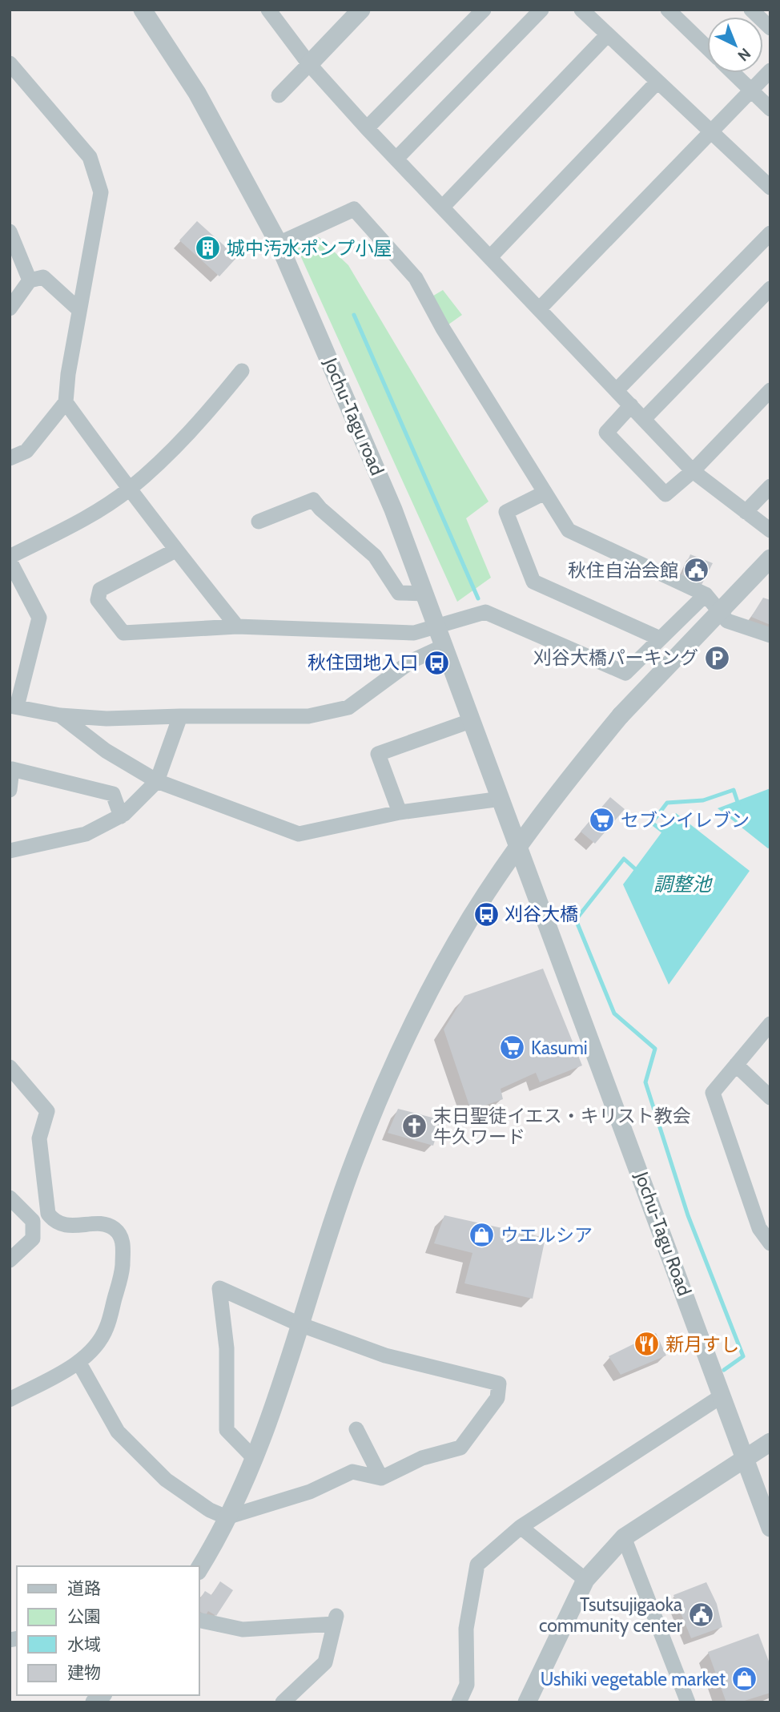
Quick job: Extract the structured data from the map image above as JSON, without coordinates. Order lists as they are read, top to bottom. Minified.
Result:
{"streets":{"street":["Jochu-Tagu road","Jochu-Tagu Road"]},"crossings":[["Jochu-Tagu road","Jochu-Tagu Road"]],"water":["調整池"],"places":{"building":["城中汚水ポンプ小屋"],"public building":["秋住自治会館","Tsutsujigaoka community center"],"parking":["刈谷大橋パーキング"],"bus stop":["秋住団地入口","刈谷大橋"],"supermarket":["セブンイレブン","Kasumi"],"church":["末日聖徒イエス・キリスト教会 牛久ワード"],"shop":["ウエルシア","Ushiki vegetable market"],"restaurant":["新月すし"]},"legend":["道路","公園","水域","建物"],"north":"bottom right"}
